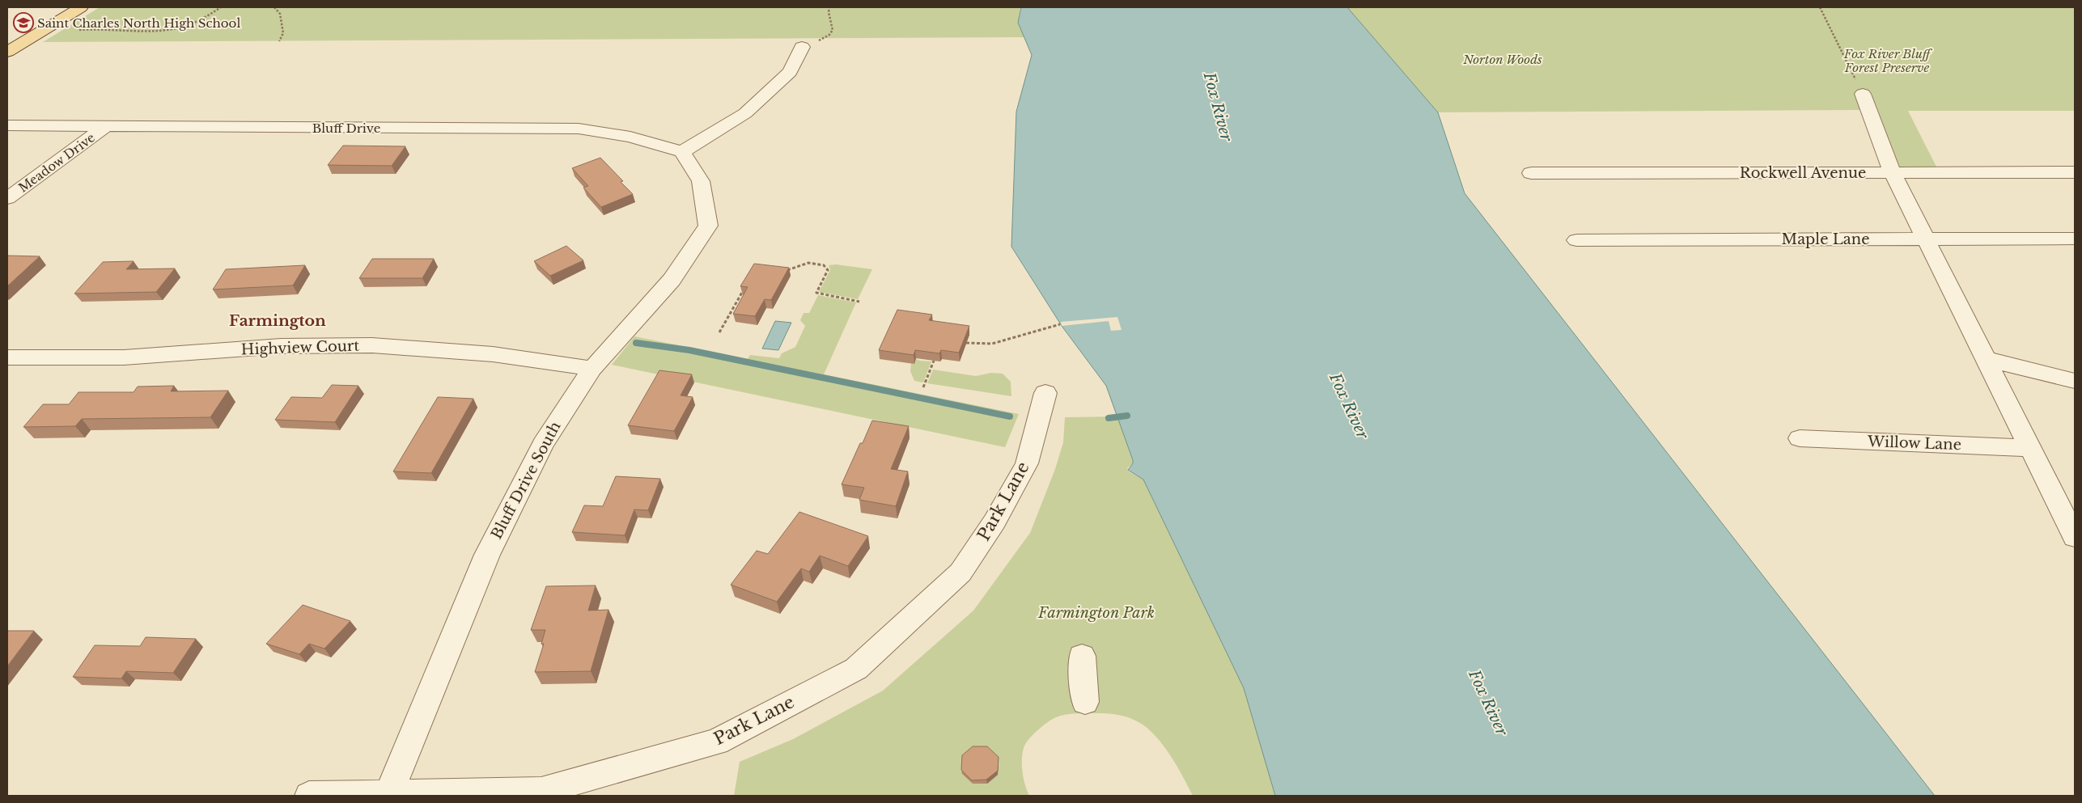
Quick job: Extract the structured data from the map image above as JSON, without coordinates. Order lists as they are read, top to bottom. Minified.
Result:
{"streets":{"street":["Bluff Drive","Meadow Drive","Rockwell Avenue","Maple Lane","Highview Court","Willow Lane","Bluff Drive South","Park Lane"]},"crossings":[["Bluff Drive","Meadow Drive"],["Bluff Drive","Bluff Drive South"],["Highview Court","Bluff Drive South"],["Bluff Drive South","Park Lane"]],"districts":["Farmington"],"water":["Fox River"],"parks":["Fox River Bluff Forest Preserve","Norton Woods","Farmington Park"],"places":{"school or university":["Saint Charles North High School"]}}
